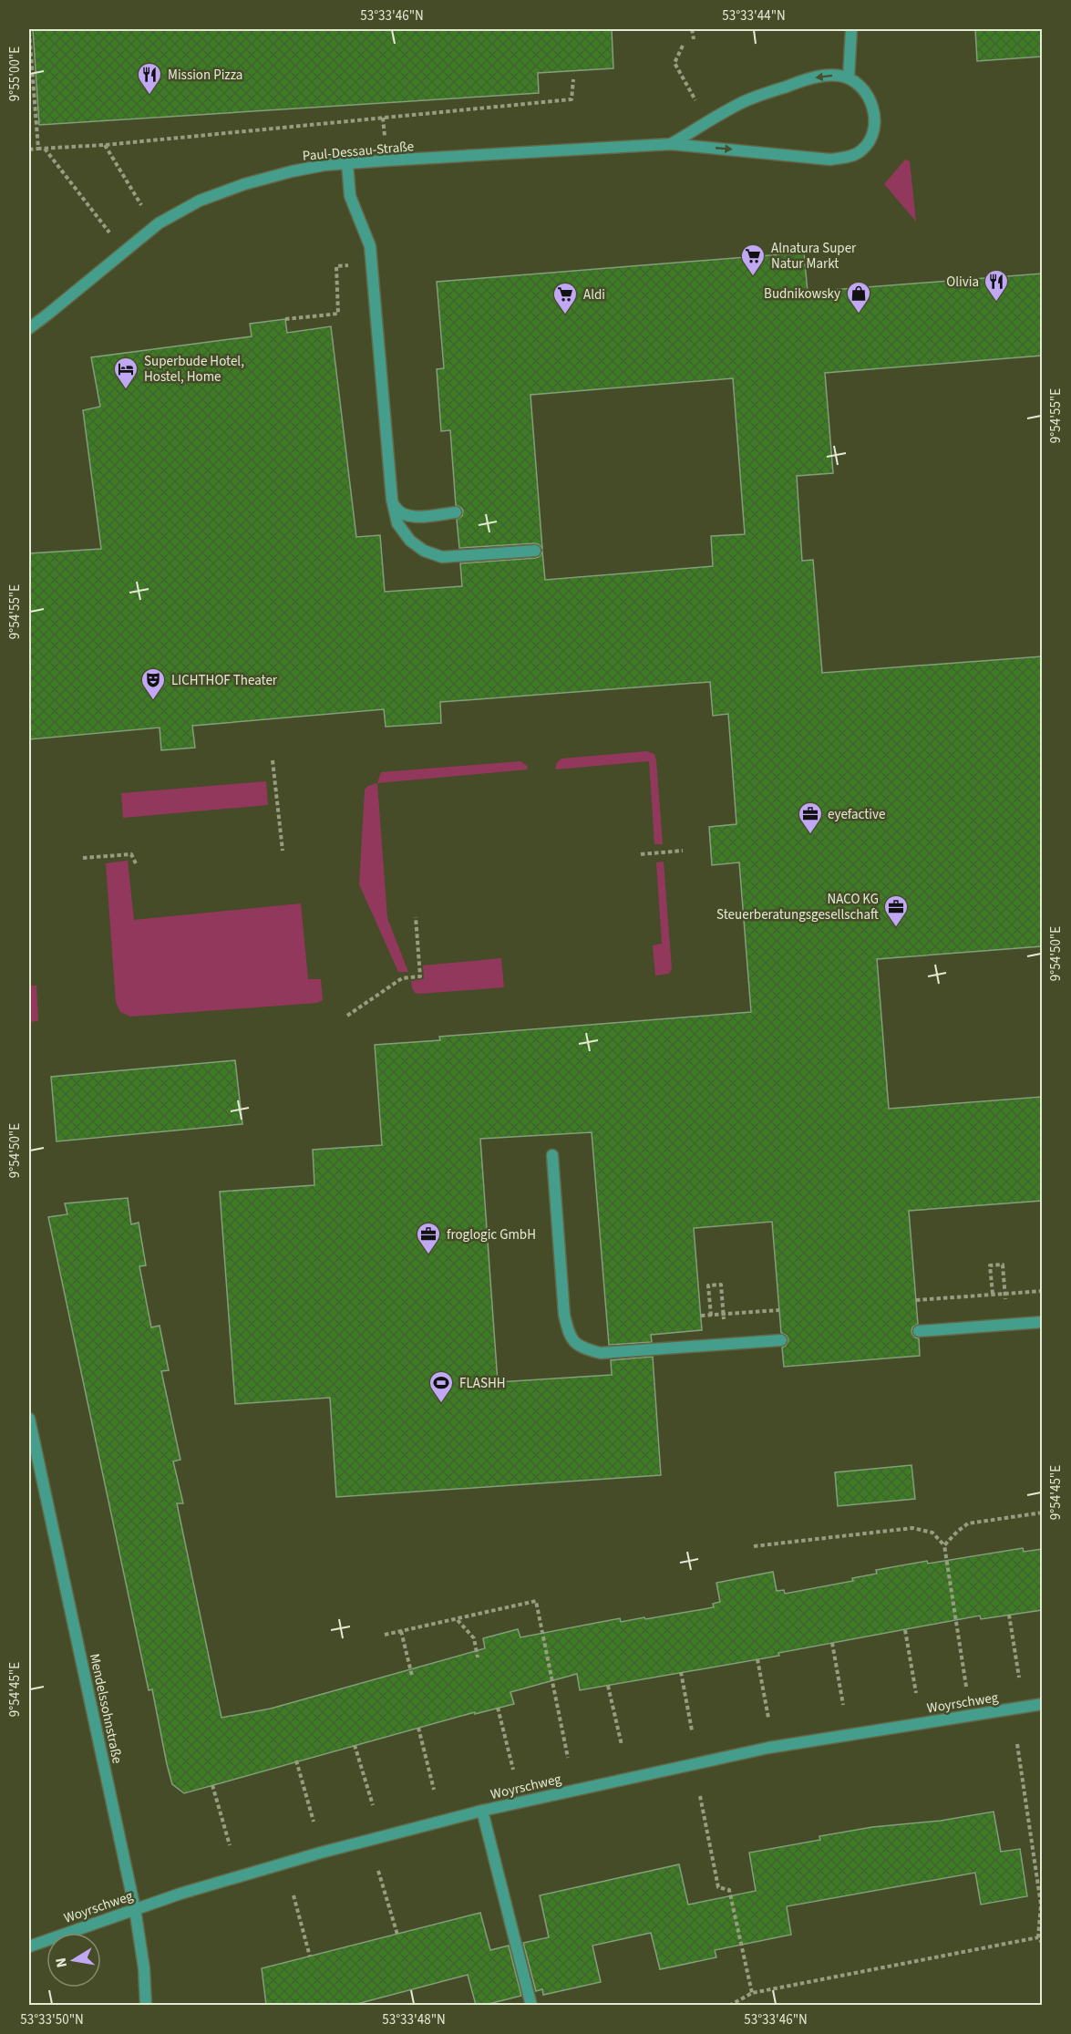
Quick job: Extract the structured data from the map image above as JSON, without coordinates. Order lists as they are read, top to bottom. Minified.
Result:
{"streets":{"street":["Paul-Dessau-Straße","Woyrschweg","Mendelssohnstraße"]},"crossings":[["Woyrschweg","Mendelssohnstraße"]],"places":{"restaurant":["Mission Pizza","Olivia"],"supermarket":["Alnatura Super Natur Markt","Aldi"],"shop":["Budnikowsky"],"hotel":["Superbude Hotel, Hostel, Home"],"theatre":["LICHTHOF Theater"],"office":["eyefactive","NACO KG Steuerberatungsgesellschaft","froglogic GmbH"],"sports":["FLASHH"]},"north":"left","coordinates":["53°33'46\"N","53°33'44\"N","9°55'00\"E","9°54'55\"E","9°54'50\"E","9°54'45\"E","53°33'50\"N","53°33'48\"N"]}
